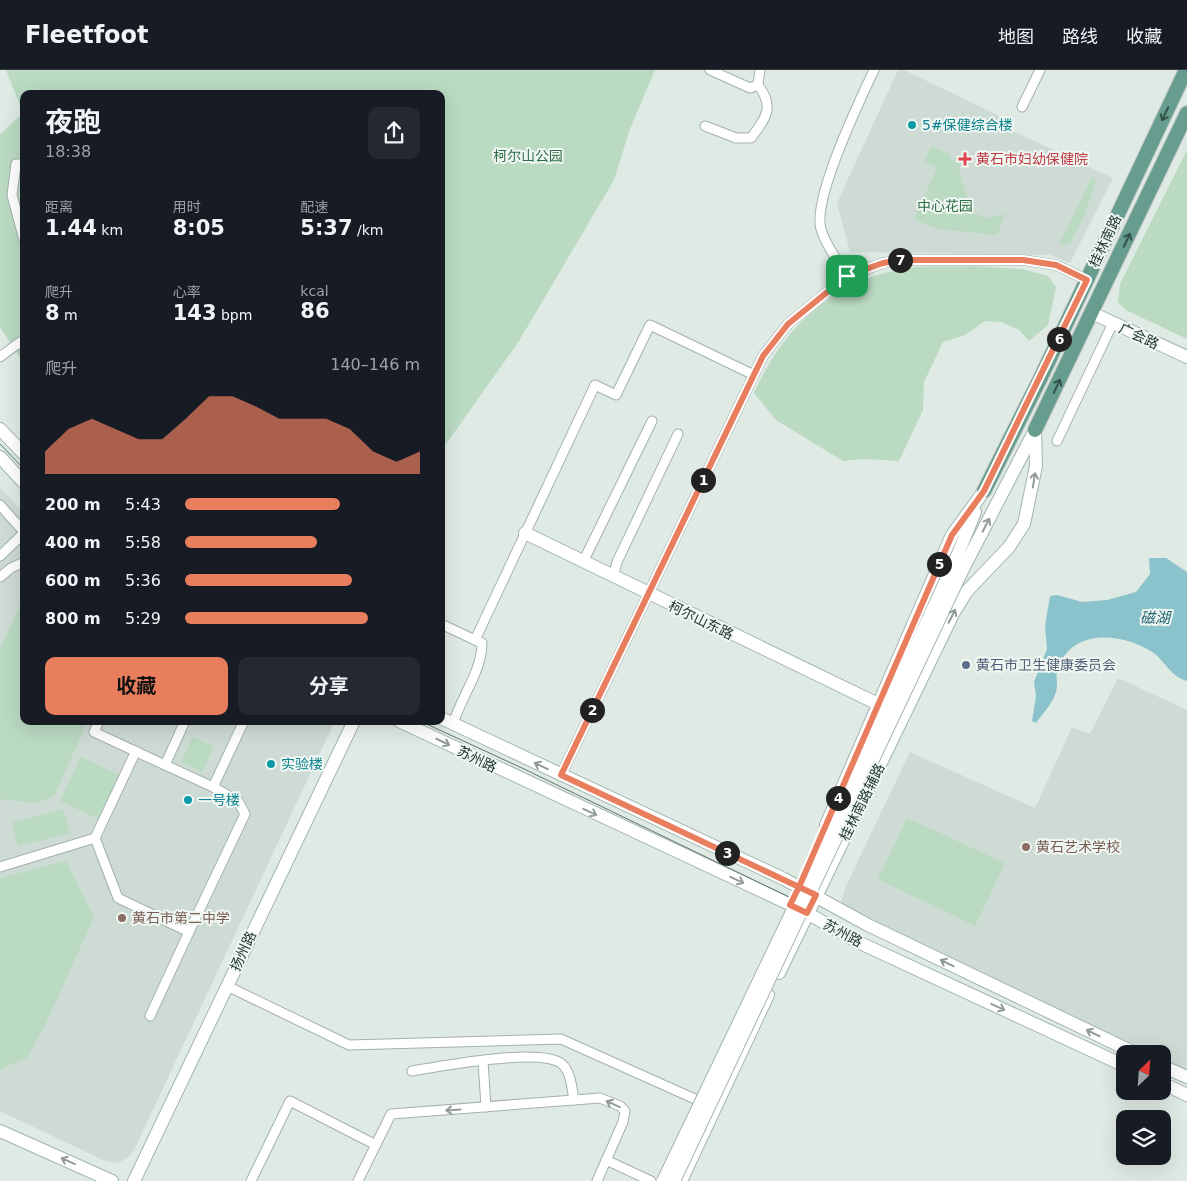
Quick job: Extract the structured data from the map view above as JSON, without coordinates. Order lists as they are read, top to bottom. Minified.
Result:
{"streets":{"main road":["桂林南路","广会路","柯尔山东路","苏州路","桂林南路辅路","扬州路"]},"crossings":[["桂林南路","广会路"],["桂林南路","桂林南路辅路"],["柯尔山东路","桂林南路辅路"],["苏州路","桂林南路辅路"]],"water":["磁湖"],"parks":["柯尔山公园","中心花园"],"places":{"other":["5#保健综合楼","黄石市卫生健康委员会","实验楼","一号楼","黄石艺术学校","黄石市第二中学"],"health":["黄石市妇幼保健院"]},"north":"top right","page":{"header":"Fleetfoot","nav":["地图","路线","收藏"],"heading":["夜跑","18:38"],"stats":[["距离","1.44 km"],["用时","8:05"],["配速","5:37 /km"],["爬升","8 m"],["心率","143 bpm"],["kcal","86"]],"pins":["7","6","1","5","2","4","3"],"chart":["爬升","140–146 m"],"list":[{"name":"200 m","note":"5:43"},{"name":"400 m","note":"5:58"},{"name":"600 m","note":"5:36"},{"name":"800 m","note":"5:29"}],"buttons":["收藏","分享"]}}
